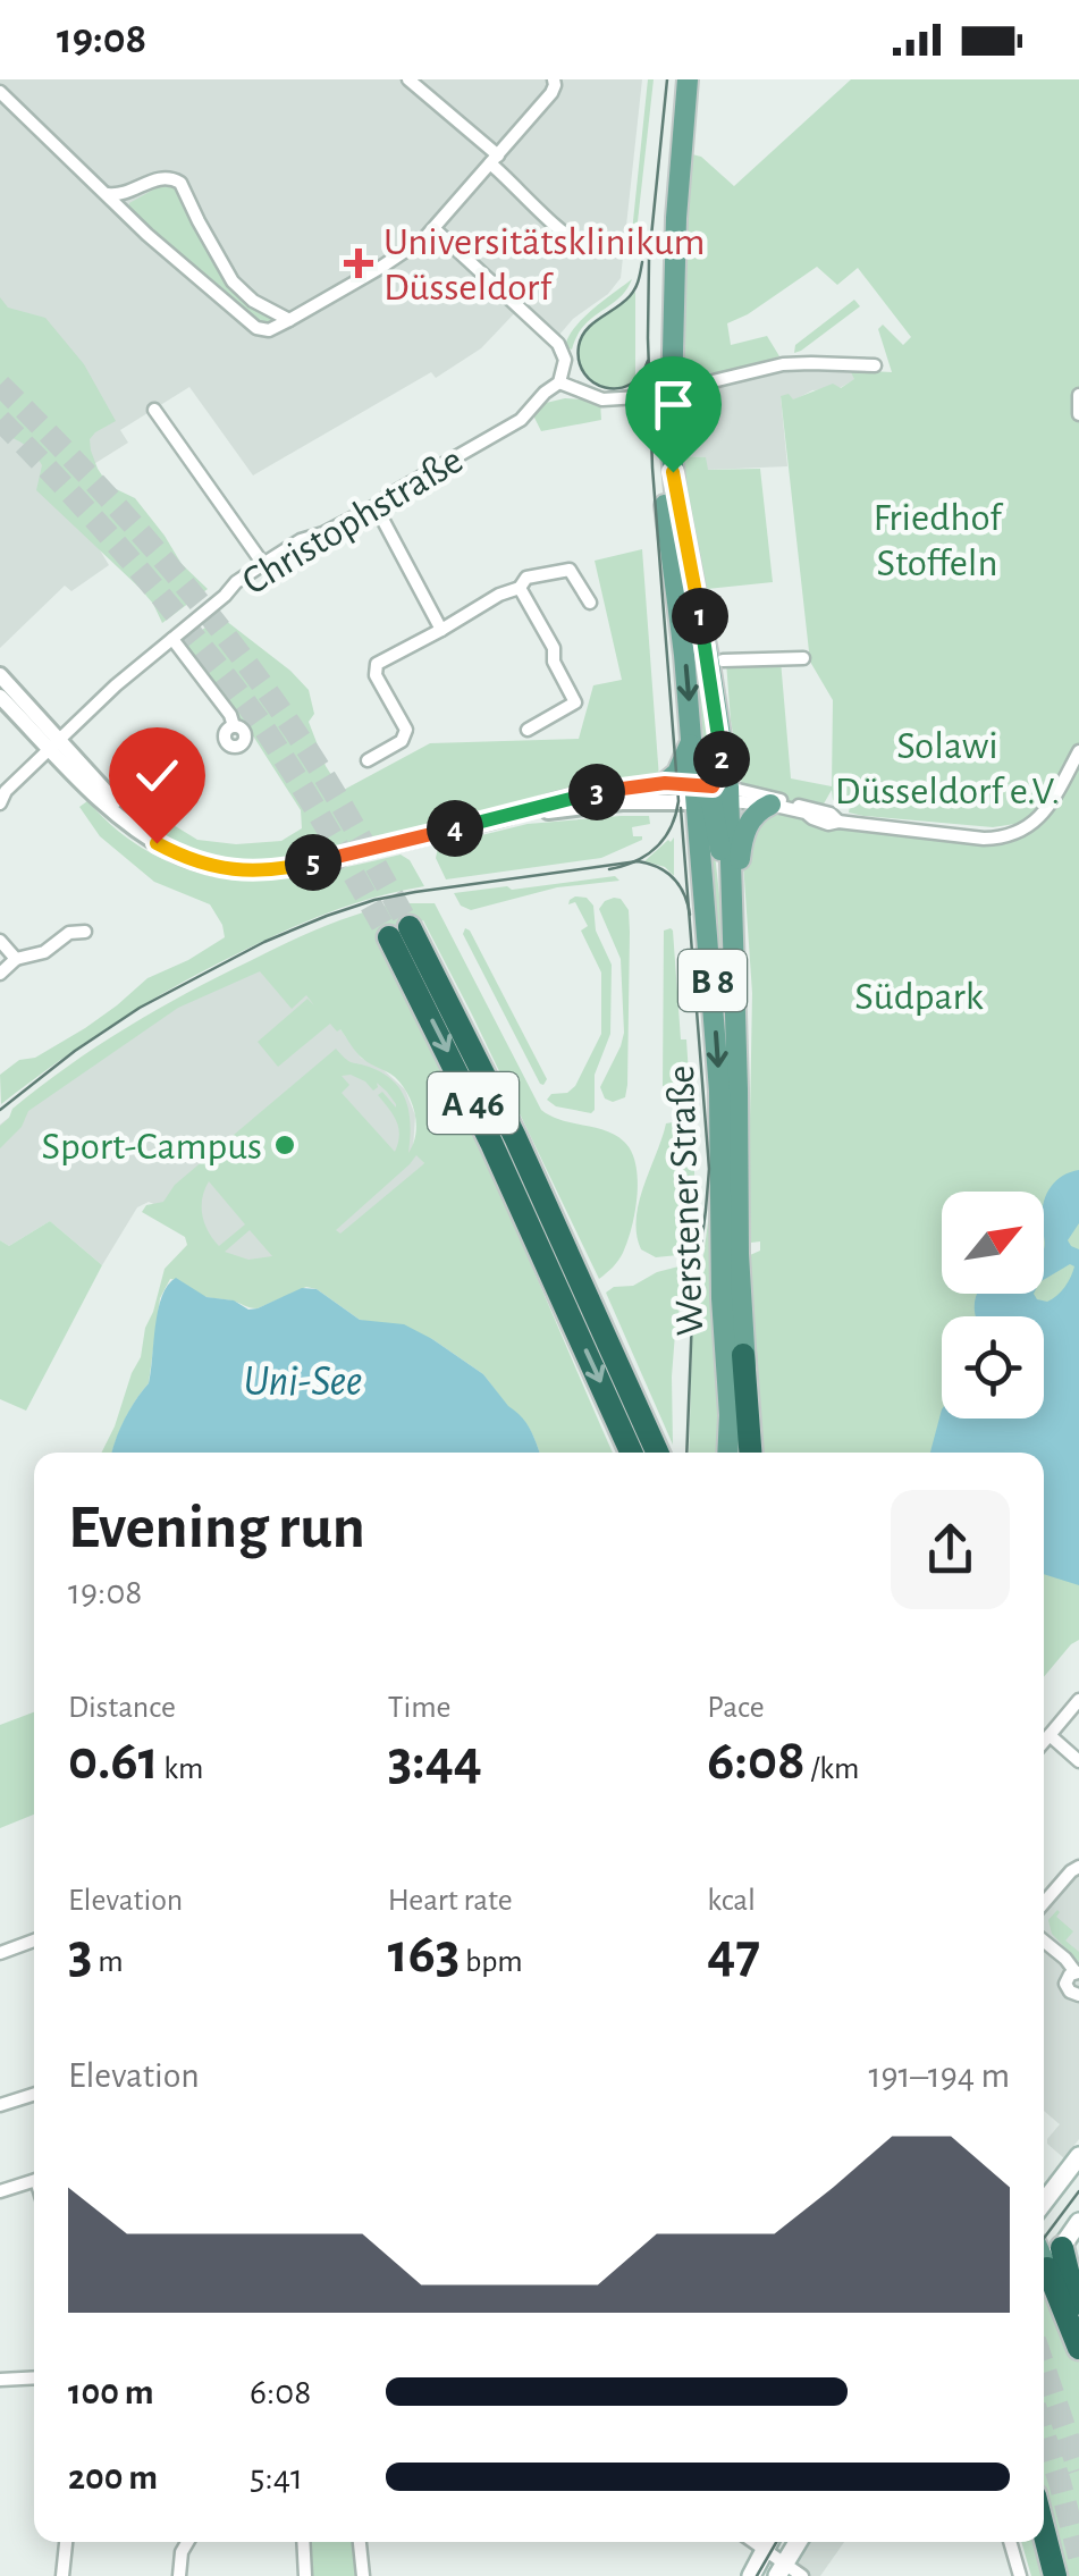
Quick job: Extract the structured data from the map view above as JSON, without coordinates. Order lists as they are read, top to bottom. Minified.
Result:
{"streets":{"highway":["A 46"],"main road":["B 8","Werstener Straße"],"street":["Christophstraße"]},"crossings":[["B 8","Werstener Straße"]],"water":["Uni-See"],"parks":["Friedhof Stoffeln","Solawi Düsseldorf e.V.","Südpark"],"places":{"health":["Universitätsklinikum Düsseldorf"],"other":["Sport-Campus"]},"north":"top right","page":{"status":"19:08","pins":["1","2","3","4","5"],"heading":["Evening run","19:08"],"stats":[["Distance","0.61 km"],["Time","3:44"],["Pace","6:08 /km"],["Elevation","3 m"],["Heart rate","163 bpm"],["kcal","47"]],"chart":["Elevation","191–194 m"],"list":[{"name":"100 m","note":"6:08"},{"name":"200 m","note":"5:41"}]}}
